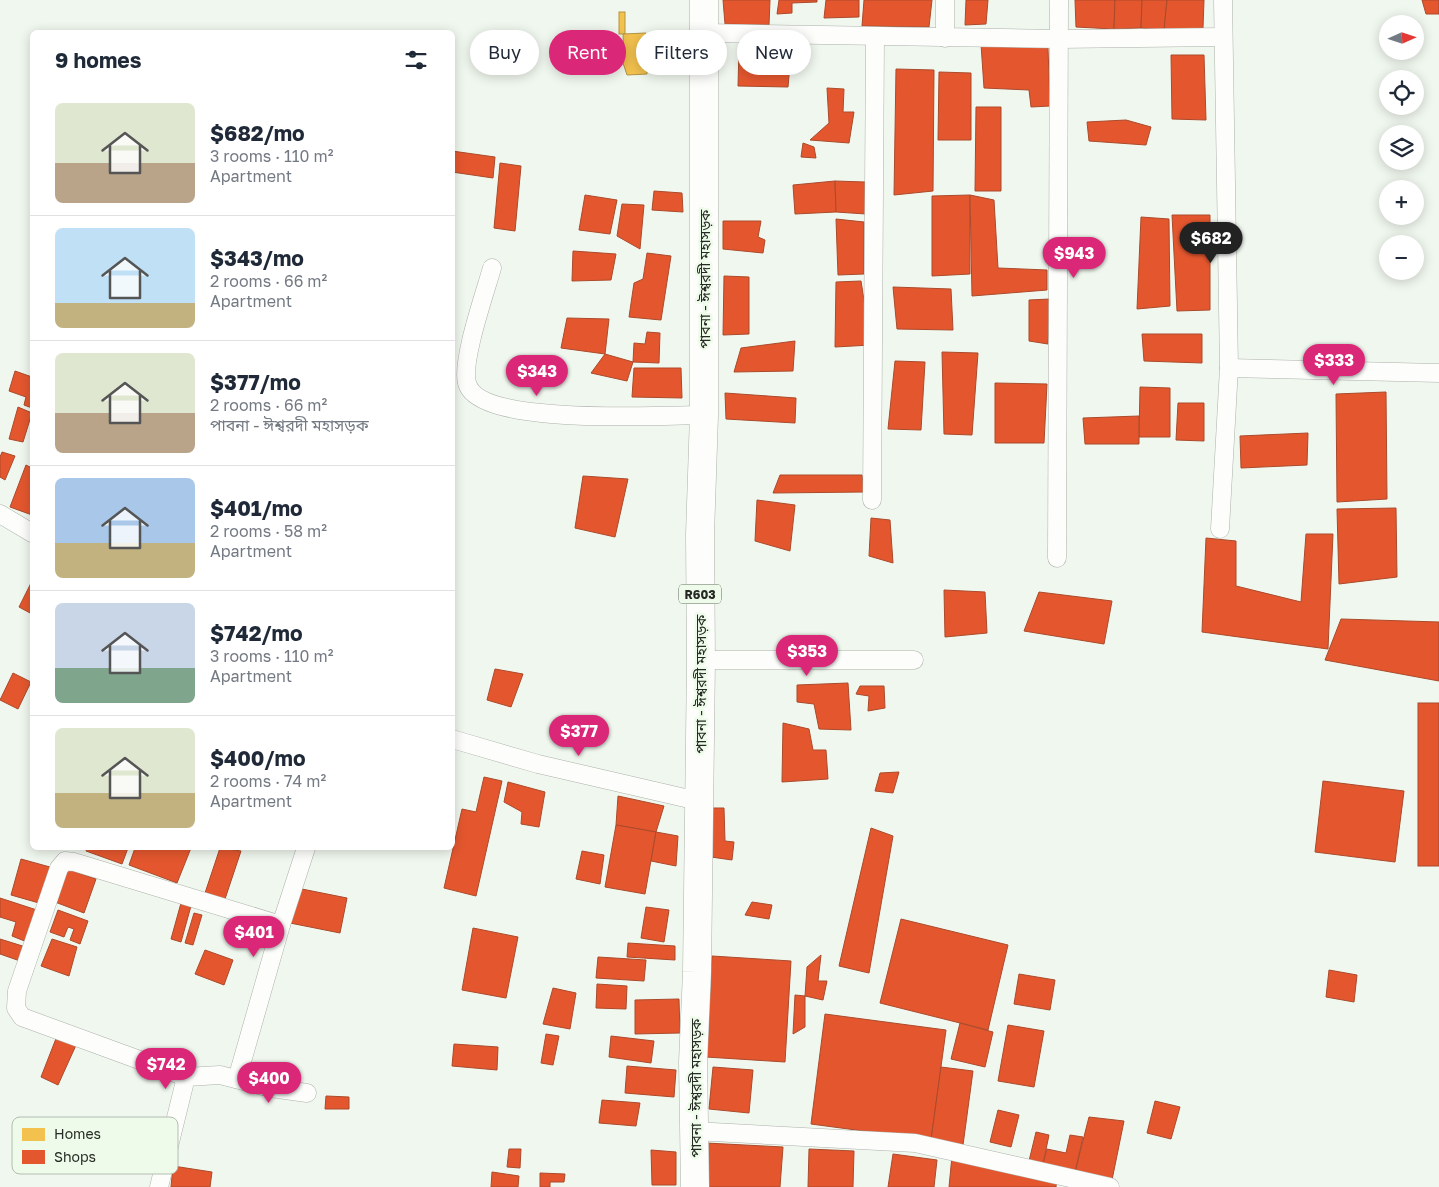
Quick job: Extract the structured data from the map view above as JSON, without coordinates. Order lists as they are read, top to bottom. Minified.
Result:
{"streets":{"main road":["পাবনা - ঈশ্বরদী মহাসড়ক","R603"]},"legend":["Homes","Shops"],"north":"right","page":{"map_buttons":["+","−"],"chip":["Buy","Rent","Filters","New"],"heading":"9 homes","list":[{"name":"$682/mo","note":"3 rooms · 110 m² · Apartment"},{"name":"$343/mo","note":"2 rooms · 66 m² · Apartment"},{"name":"$377/mo","note":"2 rooms · 66 m² · পাবনা - ঈশ্বরদী মহাসড়ক"},{"name":"$401/mo","note":"2 rooms · 58 m² · Apartment"},{"name":"$742/mo","note":"3 rooms · 110 m² · Apartment"},{"name":"$400/mo","note":"2 rooms · 74 m² · Apartment"}],"price":["$682","$943","$333","$343","$353","$377","$401","$742","$400"]}}
